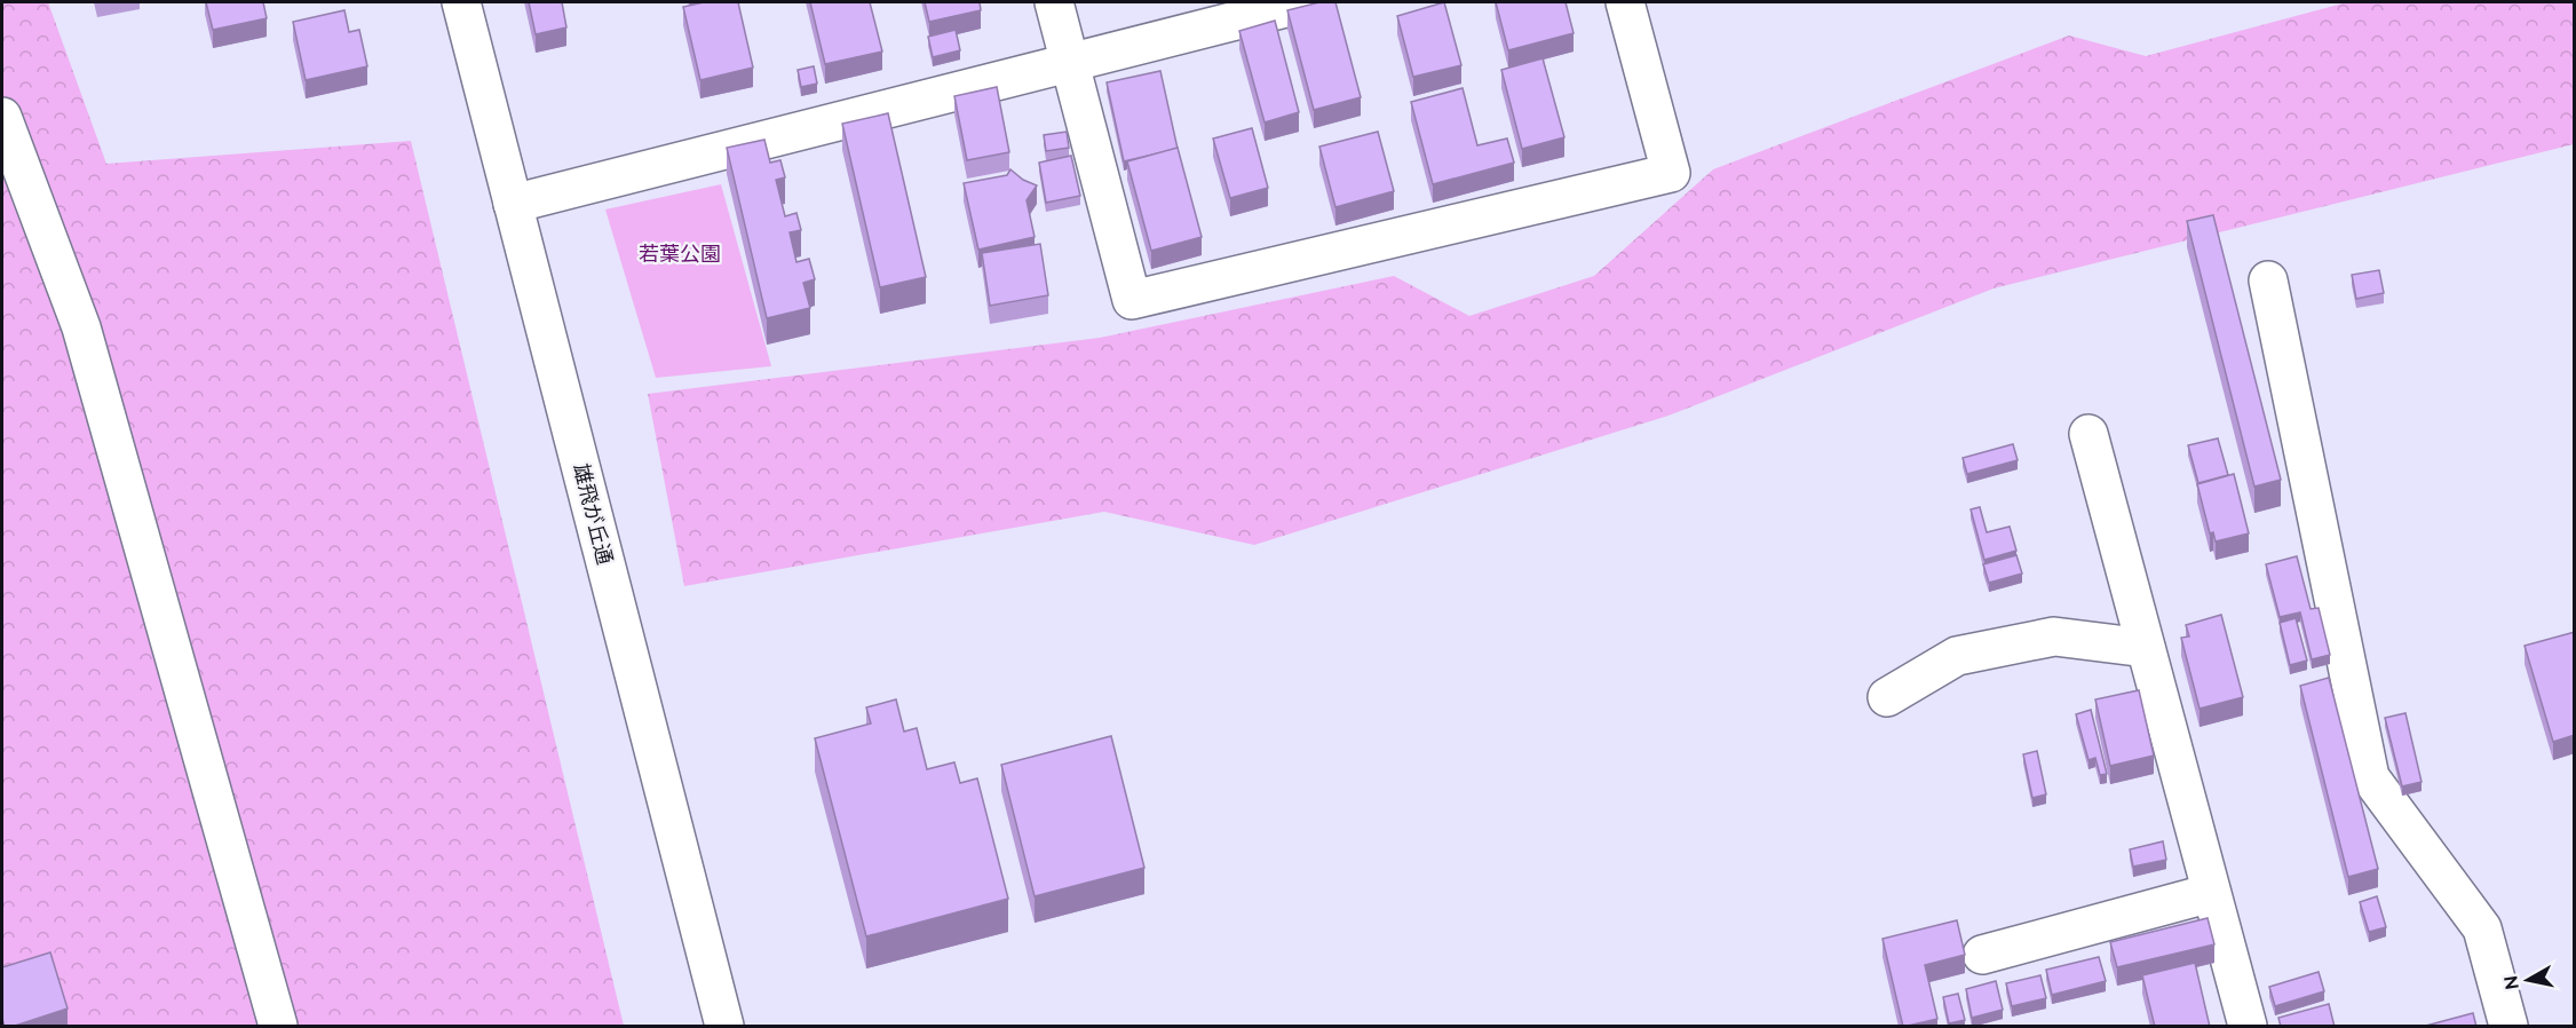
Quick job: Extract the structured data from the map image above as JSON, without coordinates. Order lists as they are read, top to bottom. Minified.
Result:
{"streets":{"street":["雄飛が丘通"]},"parks":["若葉公園"],"north":"left"}
